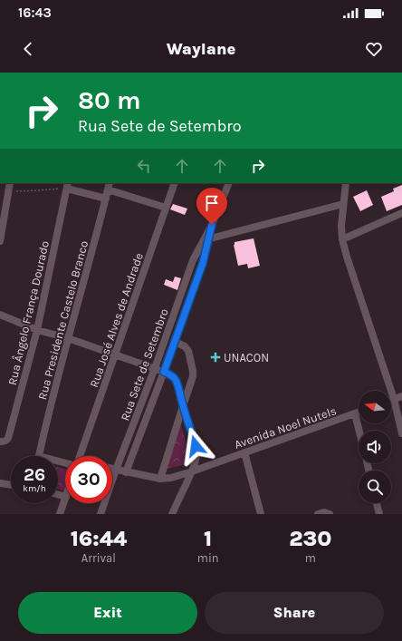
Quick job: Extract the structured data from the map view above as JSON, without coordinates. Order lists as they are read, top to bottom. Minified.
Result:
{"streets":{"street":["Rua Ângelo França Dourado","Rua Presidente Castelo Branco","Rua José Alves de Andrade","Rua Sete de Setembro","Avenida Noel Nutels"]},"places":{"health":["UNACON"]},"north":"left","page":{"status":"16:43","header":"Waylane","turn":["80 m","Rua Sete de Setembro"],"speed":"26 km/h","limit":"30","eta":["16:44","Arrival","1","min","230","m"],"buttons":["Exit","Share"]}}
